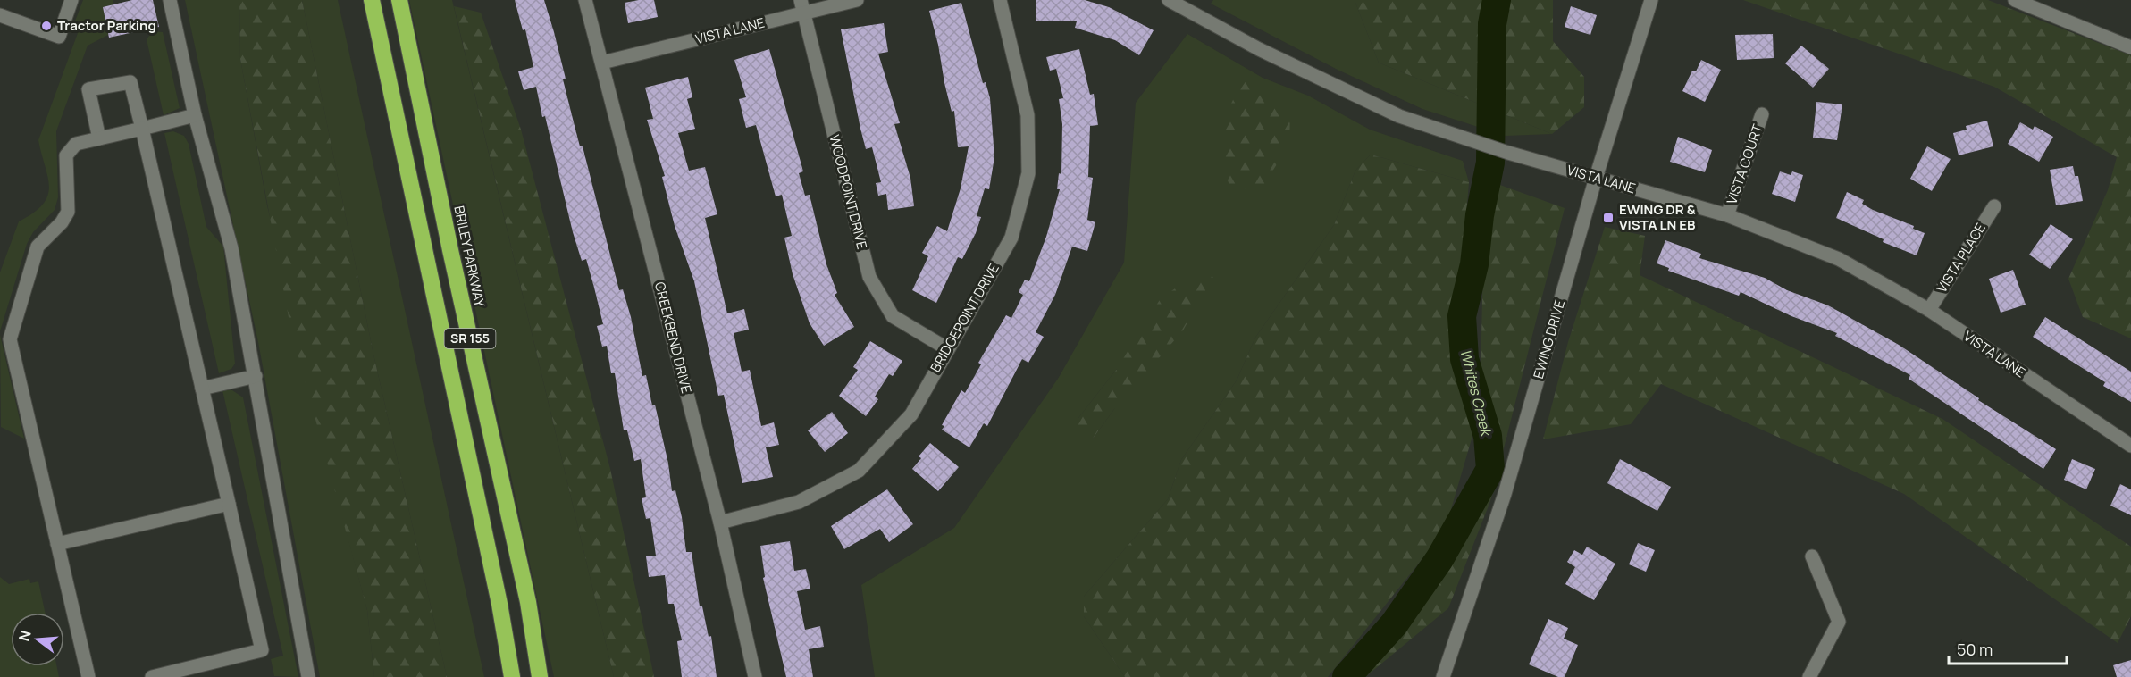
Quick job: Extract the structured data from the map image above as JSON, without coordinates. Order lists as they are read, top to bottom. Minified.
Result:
{"streets":{"highway":["BRILEY PARKWAY","SR 155"],"street":["VISTA LANE","VISTA COURT","WOODPOINT DRIVE","VISTA PLACE","BRIDGEPOINT DRIVE","CREEKBEND DRIVE","EWING DRIVE"]},"crossings":[["VISTA LANE","VISTA COURT"],["VISTA LANE","WOODPOINT DRIVE"],["VISTA LANE","VISTA PLACE"],["VISTA LANE","CREEKBEND DRIVE"],["VISTA LANE","EWING DRIVE"],["WOODPOINT DRIVE","BRIDGEPOINT DRIVE"],["BRIDGEPOINT DRIVE","CREEKBEND DRIVE"]],"water":["Whites Creek"],"places":{"other":["Tractor Parking"],"transit":["EWING DR & VISTA LN EB"]},"scale_bar":"50 m","north":"left"}
